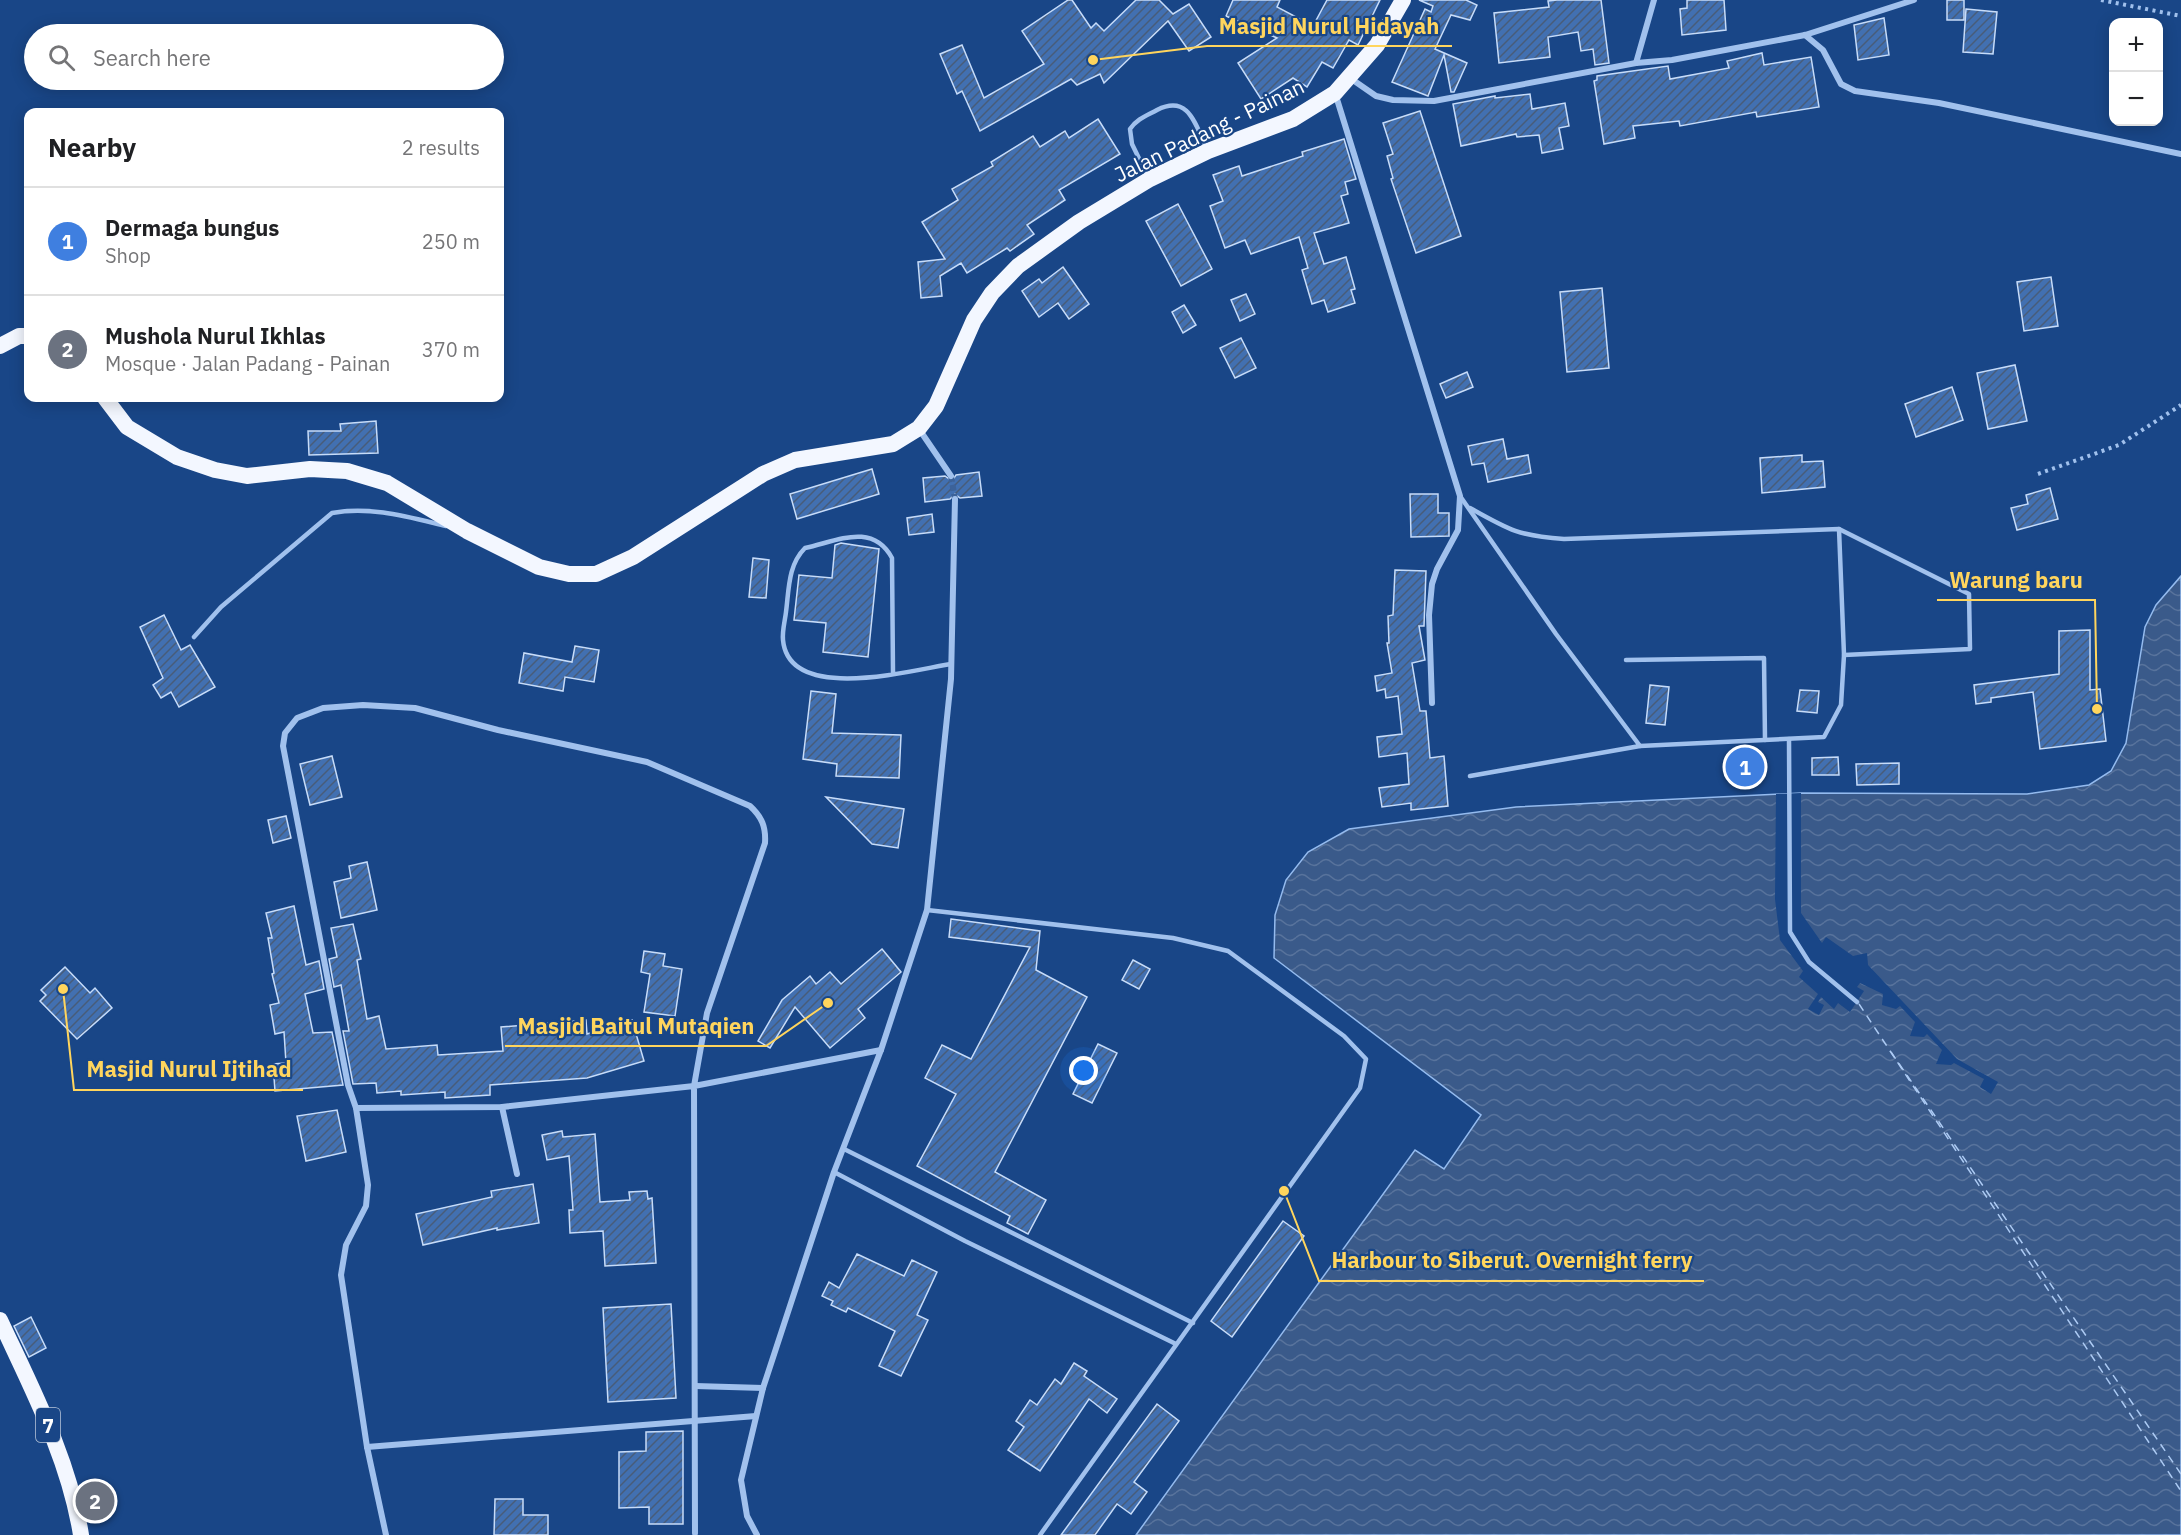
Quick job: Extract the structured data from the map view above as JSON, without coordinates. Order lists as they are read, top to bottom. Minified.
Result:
{"streets":{"highway":["Jalan Padang - Painan","7"]},"places":["Masjid Nurul Hidayah","Warung baru","Masjid Nurul Ijtihad","Masjid Baitul Mutaqien","Harbour to Siberut. Overnight ferry"],"page":{"map_buttons":["+","−"],"search":"Search here","heading":["Nearby","2 results"],"list":[{"mark":"1","name":"Dermaga bungus","note":"Shop","value":"250 m"},{"mark":"2","name":"Mushola Nurul Ikhlas","note":"Mosque · Jalan Padang - Painan","value":"370 m"}],"pins":["1","2"]}}
